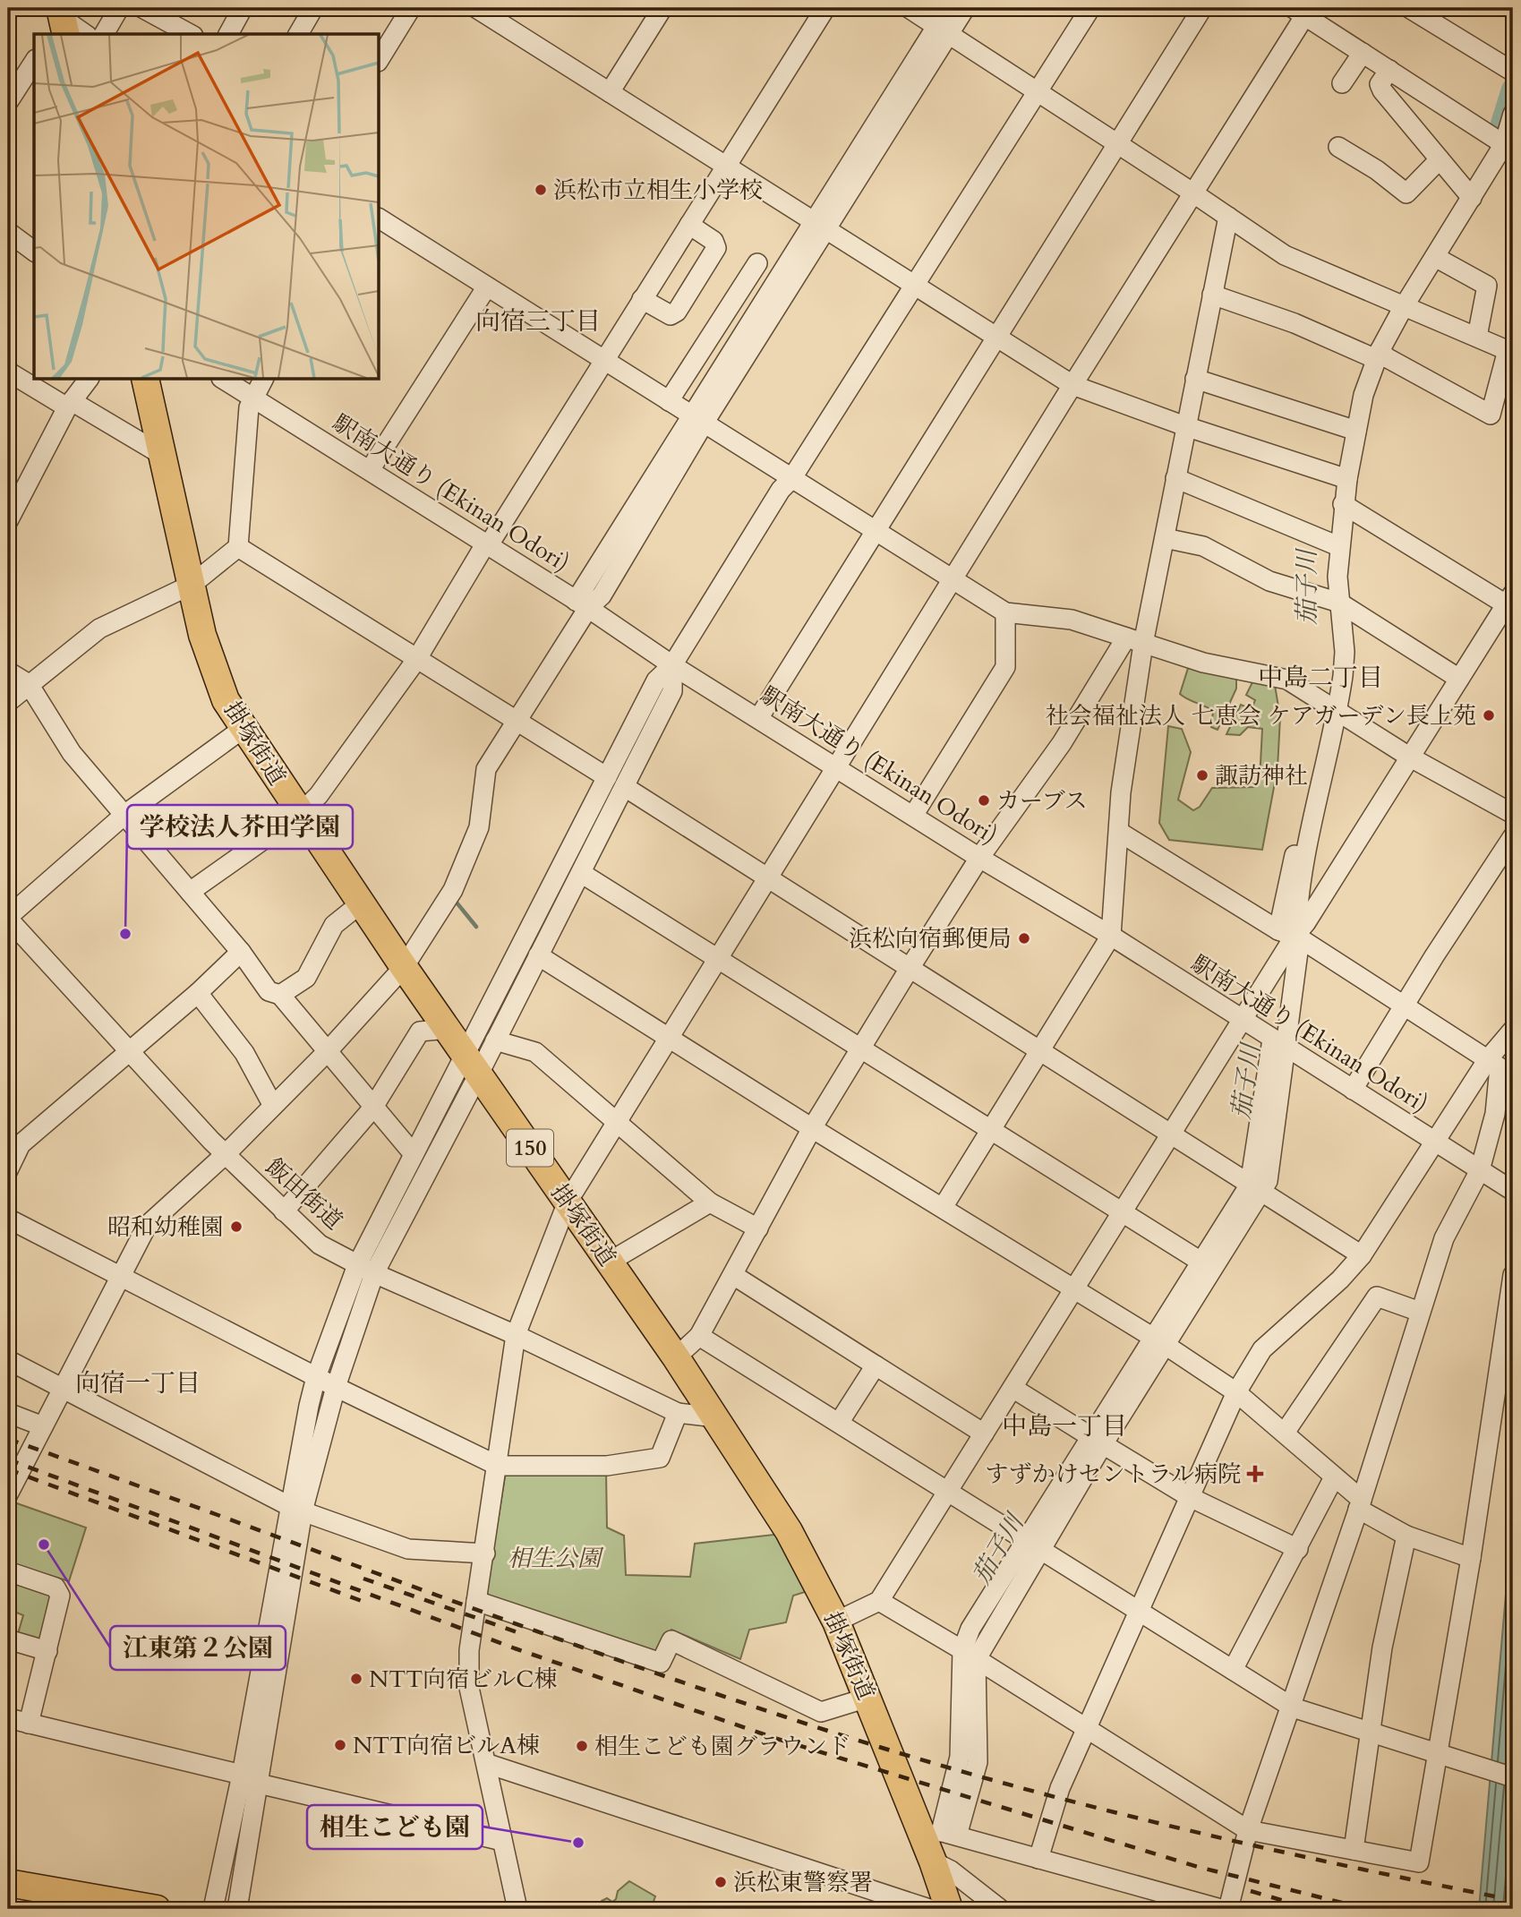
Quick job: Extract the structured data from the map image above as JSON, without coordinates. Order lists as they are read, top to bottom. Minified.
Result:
{"streets":{"highway":["掛塚街道","150"],"street":["駅南大通り (Ekinan Odori)","飯田街道"]},"crossings":[["掛塚街道","飯田街道"]],"districts":["向宿三丁目","中島二丁目","向宿一丁目","中島一丁目"],"water":["茄子川"],"parks":["相生公園"],"places":{"other":["浜松市立相生小学校","社会福祉法人 七恵会 ケアガーデン長上苑","諏訪神社","カーブス","学校法人芥田学園","浜松向宿郵便局","昭和幼稚園","江東第２公園","NTT向宿ビルC棟","NTT向宿ビルA棟","相生こども園グラウンド","相生こども園","浜松東警察署"],"health":["すずかけセントラル病院"]}}
